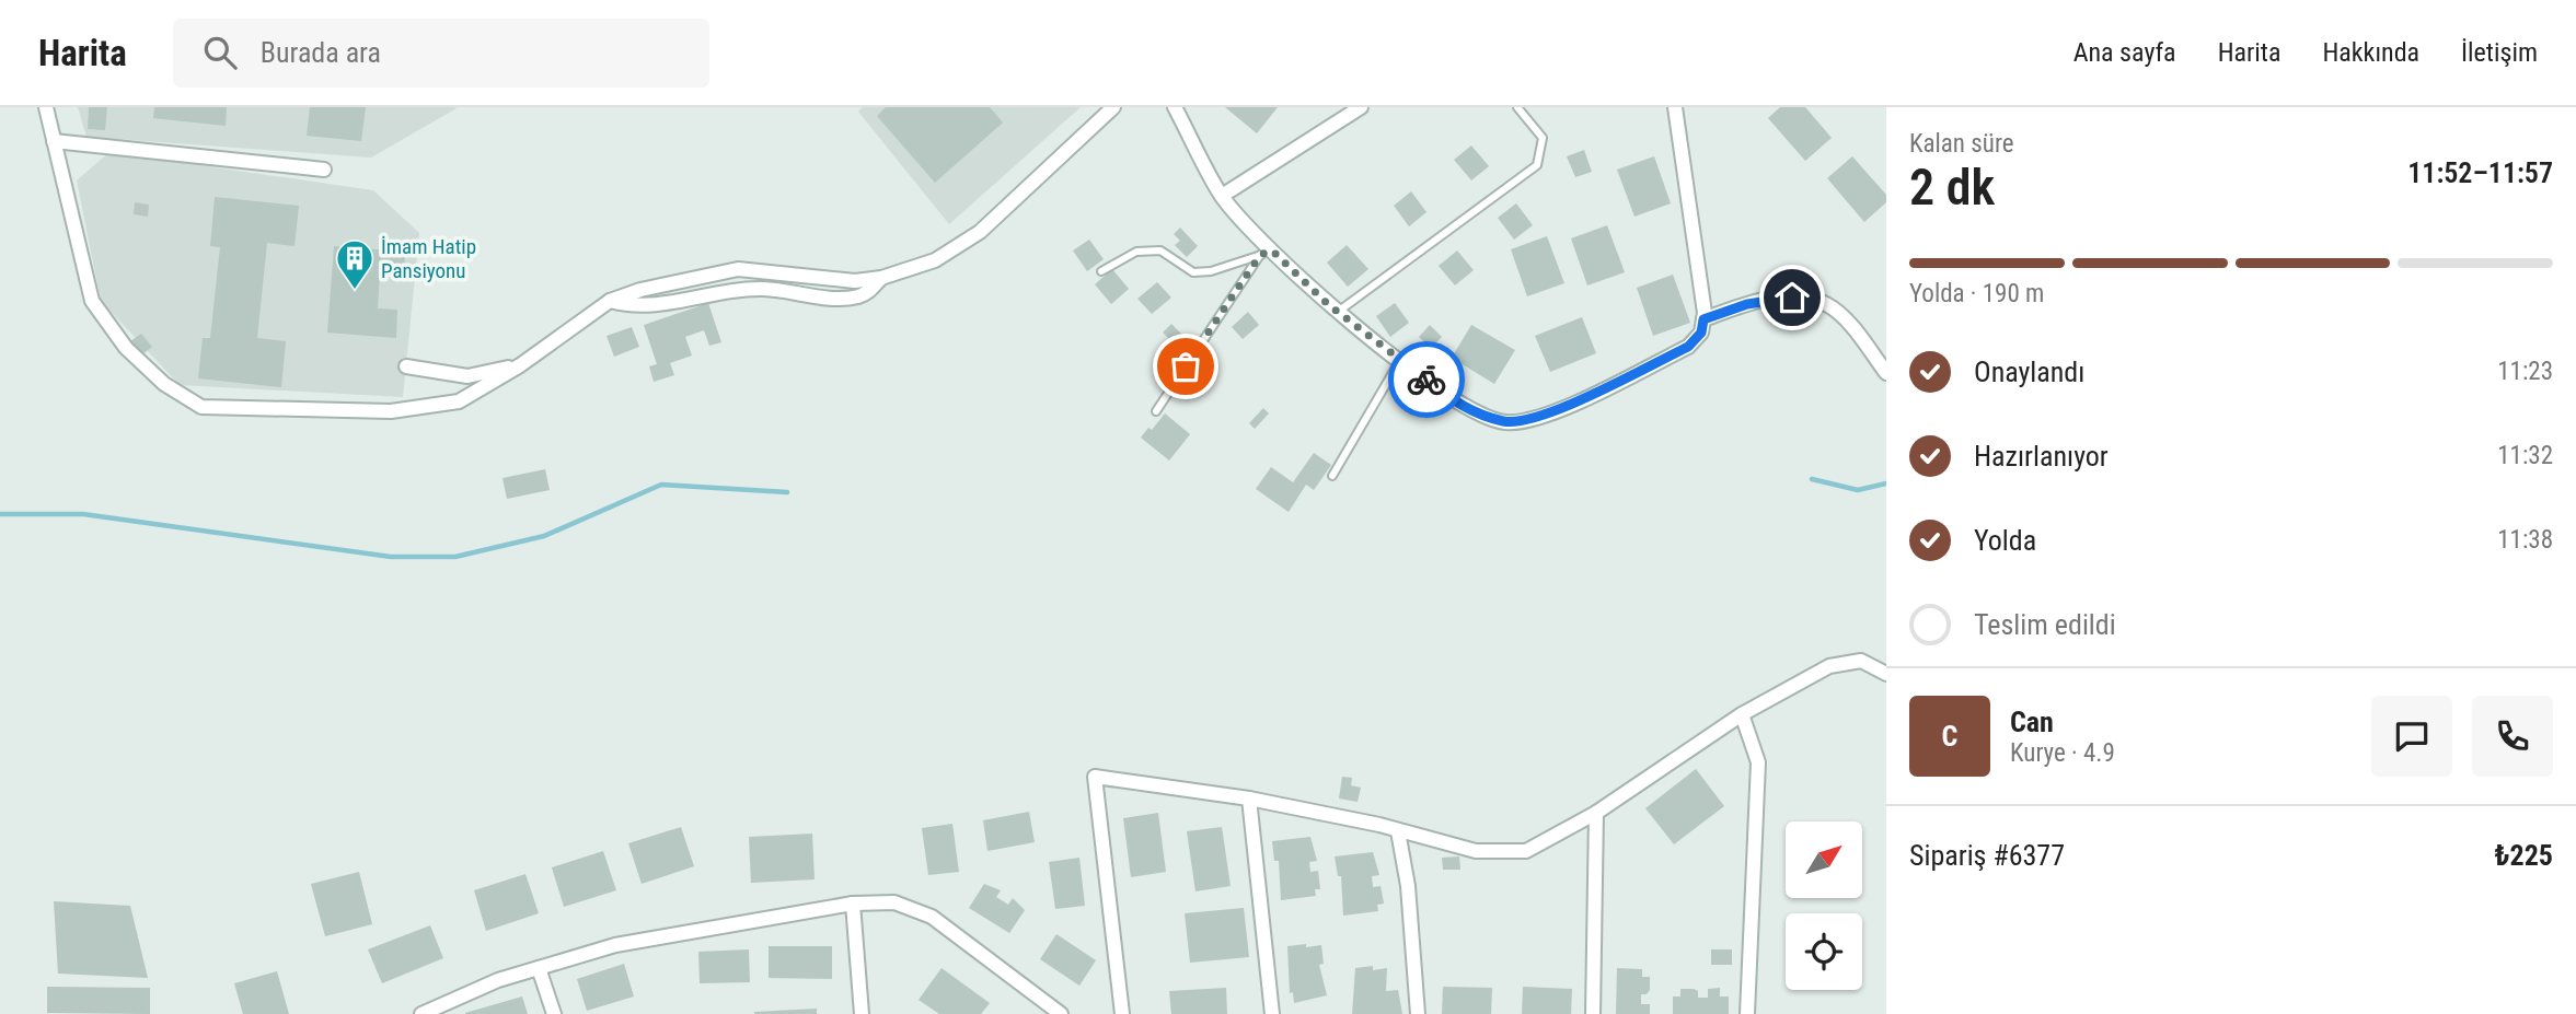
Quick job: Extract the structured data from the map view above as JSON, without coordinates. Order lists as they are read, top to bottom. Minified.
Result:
{"places":{"building":["İmam Hatip Pansiyonu"]},"north":"top right","page":{"header":"Harita","search":"Burada ara","nav":["Ana sayfa","Harita","Hakkında","İletişim"],"heading":["2 dk","Kalan süre","11:52–11:57"],"panel":["Can","Kurye · 4.9","Sipariş #6377","₺225"],"bar":"Yolda · 190 m","list":[["Onaylandı","11:23"],["Hazırlanıyor","11:32"],["Yolda","11:38"],"Teslim edildi"],"round":"C"}}
